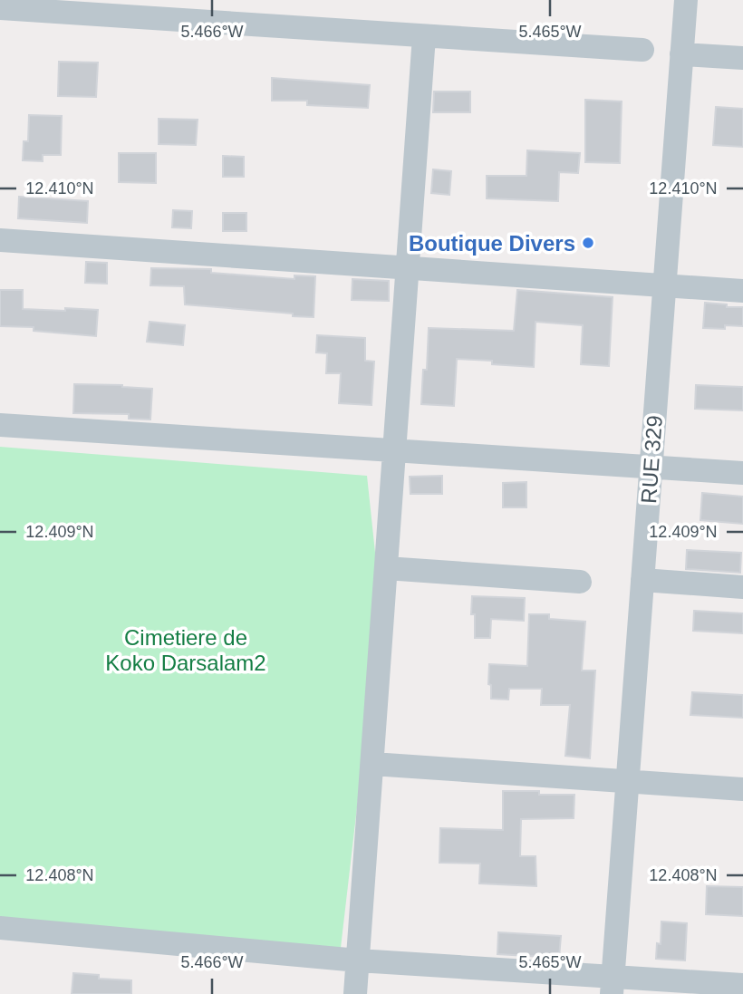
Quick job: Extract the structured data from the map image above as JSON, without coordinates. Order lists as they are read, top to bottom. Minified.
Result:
{"streets":{"street":["RUE 329"]},"parks":["Cimetiere de Koko Darsalam2"],"places":["Boutique Divers"],"coordinates":["5.466°W","5.465°W","12.410°N","12.409°N","12.408°N"]}
